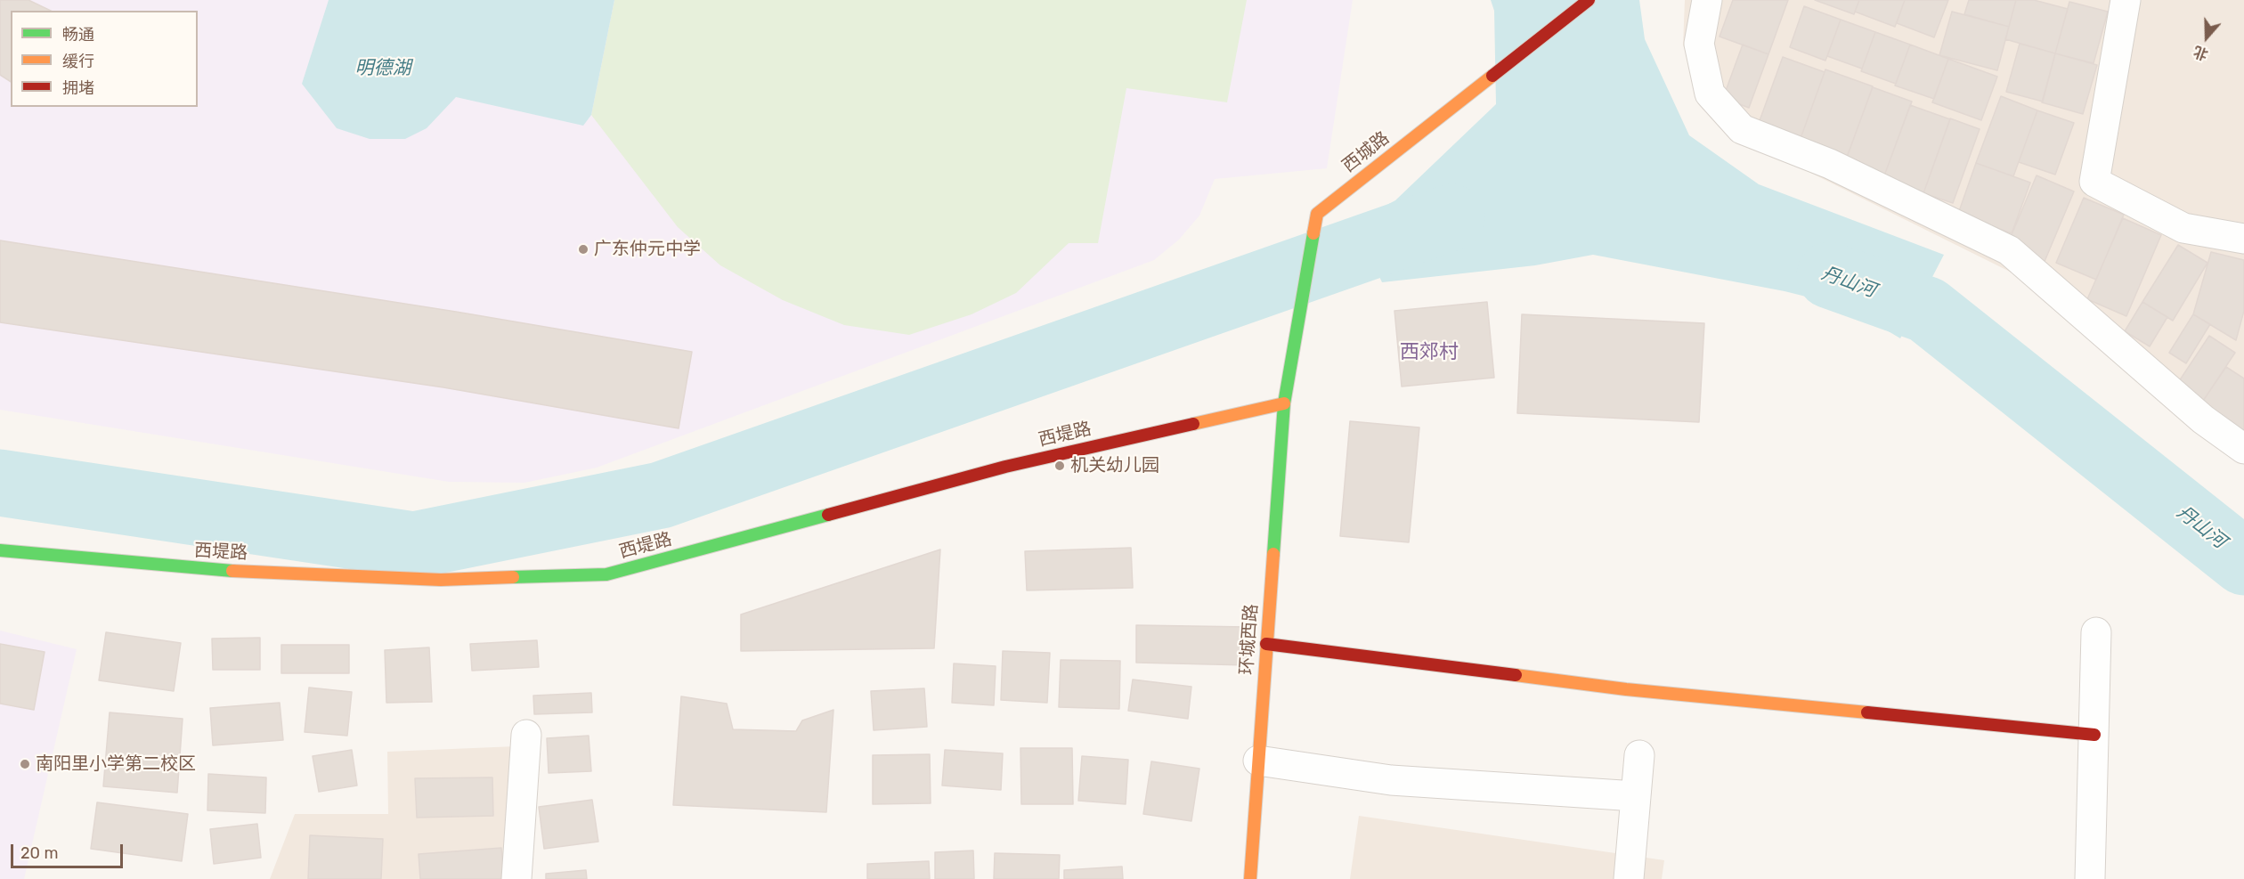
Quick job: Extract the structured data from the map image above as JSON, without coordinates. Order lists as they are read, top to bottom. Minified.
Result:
{"streets":{"street":["西城路","西堤路","环城西路"]},"crossings":[["西城路","西堤路"],["西城路","环城西路"],["西堤路","环城西路"]],"districts":["西郊村"],"water":["明德湖","丹山河"],"places":["广东仲元中学","机关幼儿园","南阳里小学第二校区"],"legend":["畅通","缓行","拥堵"],"scale_bar":"20 m","north":"bottom"}
